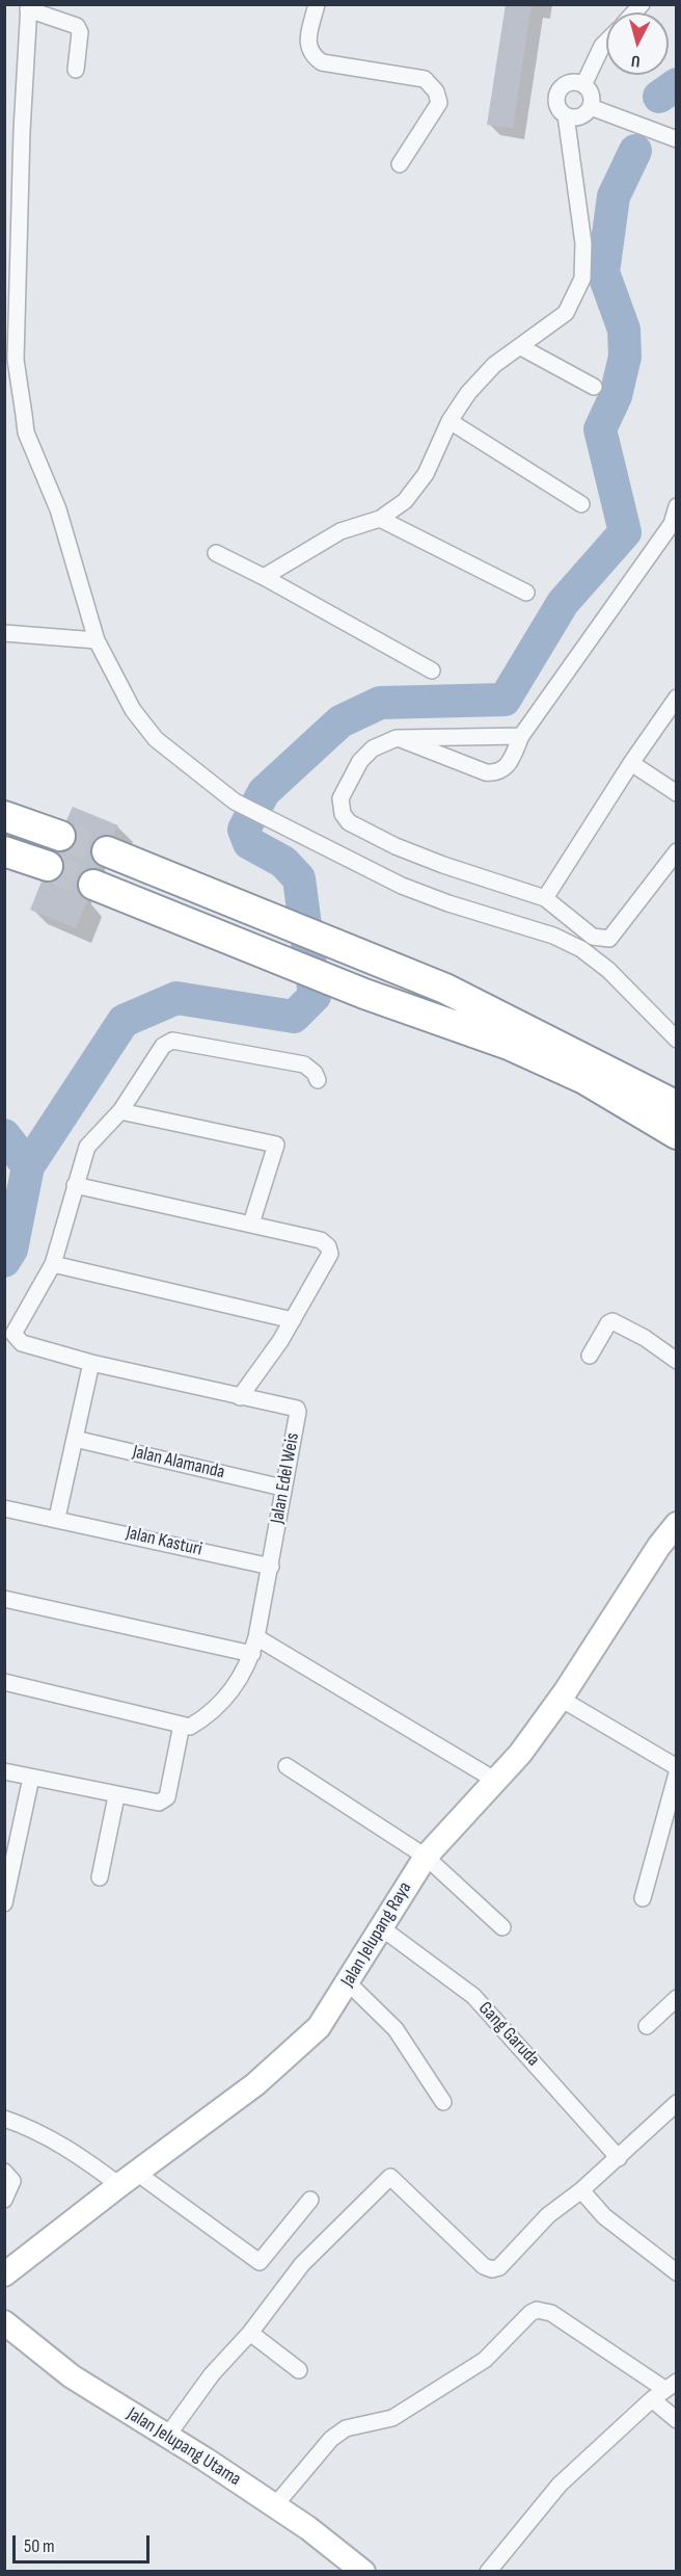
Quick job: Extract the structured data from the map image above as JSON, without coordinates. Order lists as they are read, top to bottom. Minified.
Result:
{"streets":{"street":["Jalan Alamanda","Jalan Edel Weis","Jalan Kasturi","Jalan Jelupang Raya","Gang Garuda","Jalan Jelupang Utama"]},"crossings":[["Jalan Alamanda","Jalan Edel Weis"],["Jalan Edel Weis","Jalan Kasturi"],["Jalan Jelupang Raya","Gang Garuda"]],"scale_bar":"50 m","north":"bottom"}
